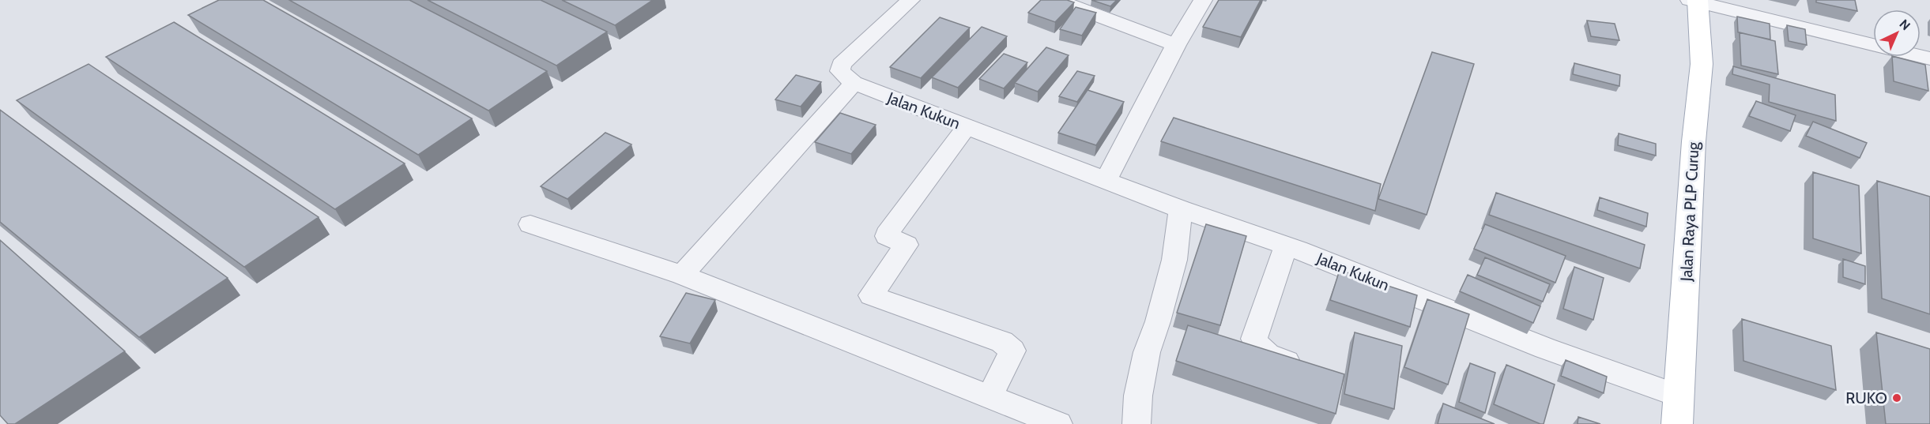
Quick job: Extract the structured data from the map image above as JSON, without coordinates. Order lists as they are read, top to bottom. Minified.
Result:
{"streets":{"main road":["Jalan Raya PLP Curug"],"street":["Jalan Kukun"]},"crossings":[["Jalan Kukun","Jalan Raya PLP Curug"]],"places":["RUKO"],"north":"top right"}
